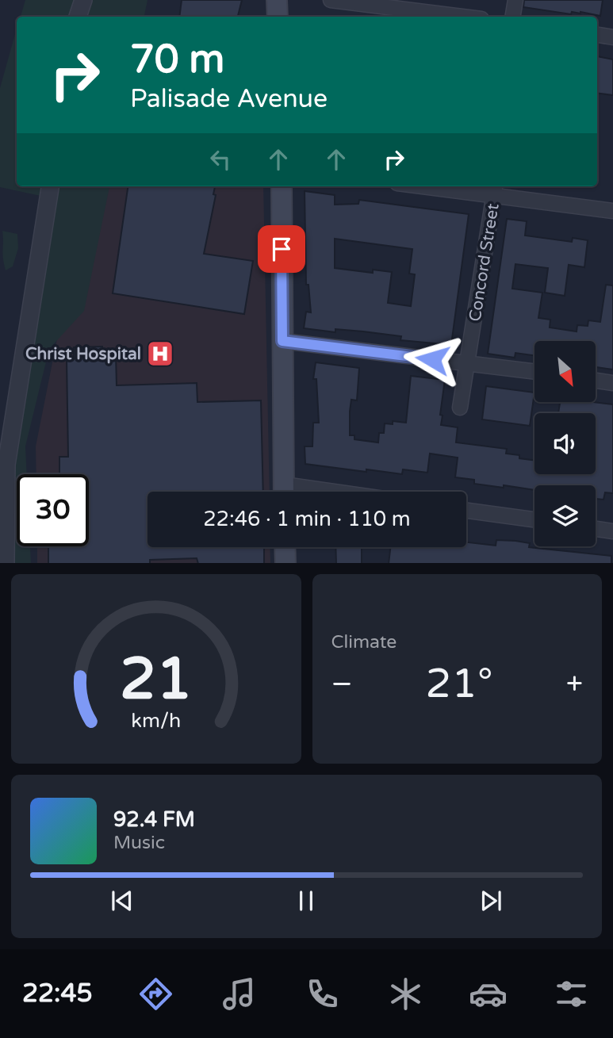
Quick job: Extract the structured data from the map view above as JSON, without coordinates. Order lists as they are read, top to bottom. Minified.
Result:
{"streets":{"street":["Concord Street"]},"places":{"hospital":["Christ Hospital"]},"north":"bottom right","page":{"turn":["70 m","Palisade Avenue"],"limit":"30","trip":"22:46 · 1 min · 110 m","tile":"Climate","heat":["−","21°","+"],"song":["92.4 FM","Music"],"tabs":"22:45","gauge":["21","km/h"]}}
